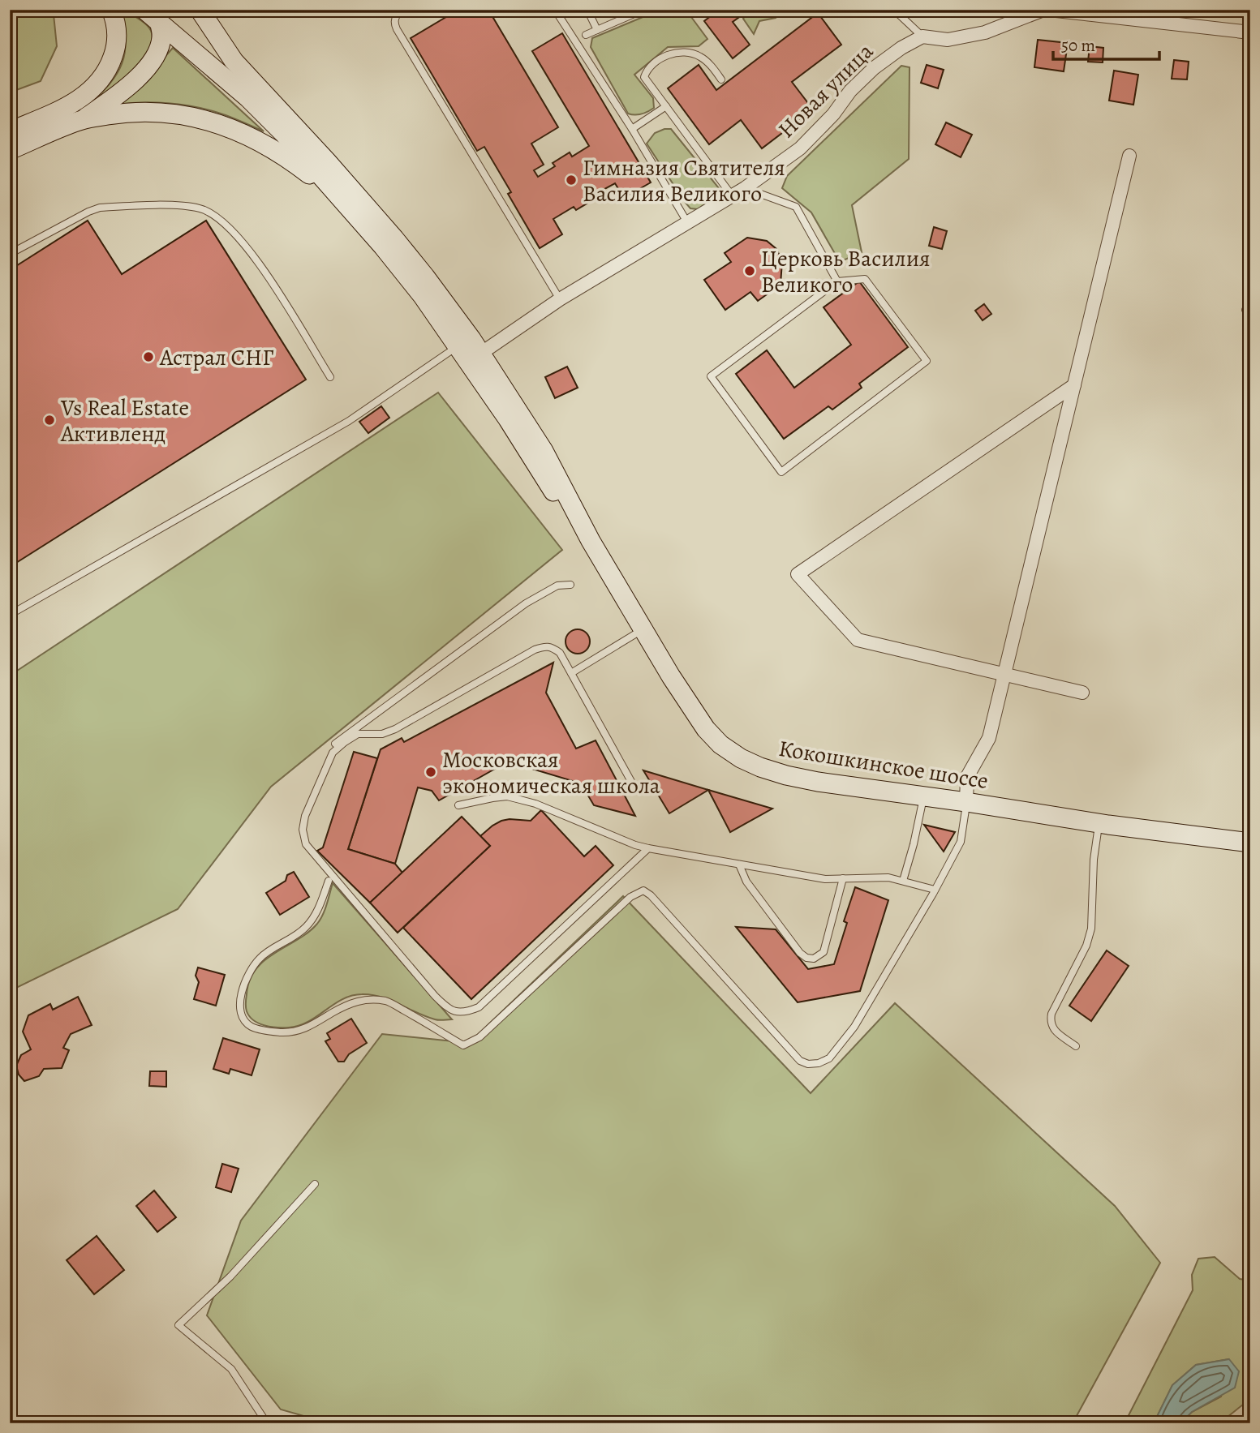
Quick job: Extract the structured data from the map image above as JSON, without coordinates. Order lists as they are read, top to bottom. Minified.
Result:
{"streets":{"main road":["Кокошкинское шоссе"],"street":["Новая улица"]},"crossings":[["Новая улица","Кокошкинское шоссе"]],"places":["Гимназия Святителя Василия Великого","Церковь Василия Великого","Астрал СНГ","Vs Real Estate Активленд","Московская экономическая школа"],"scale_bar":"50 m"}
